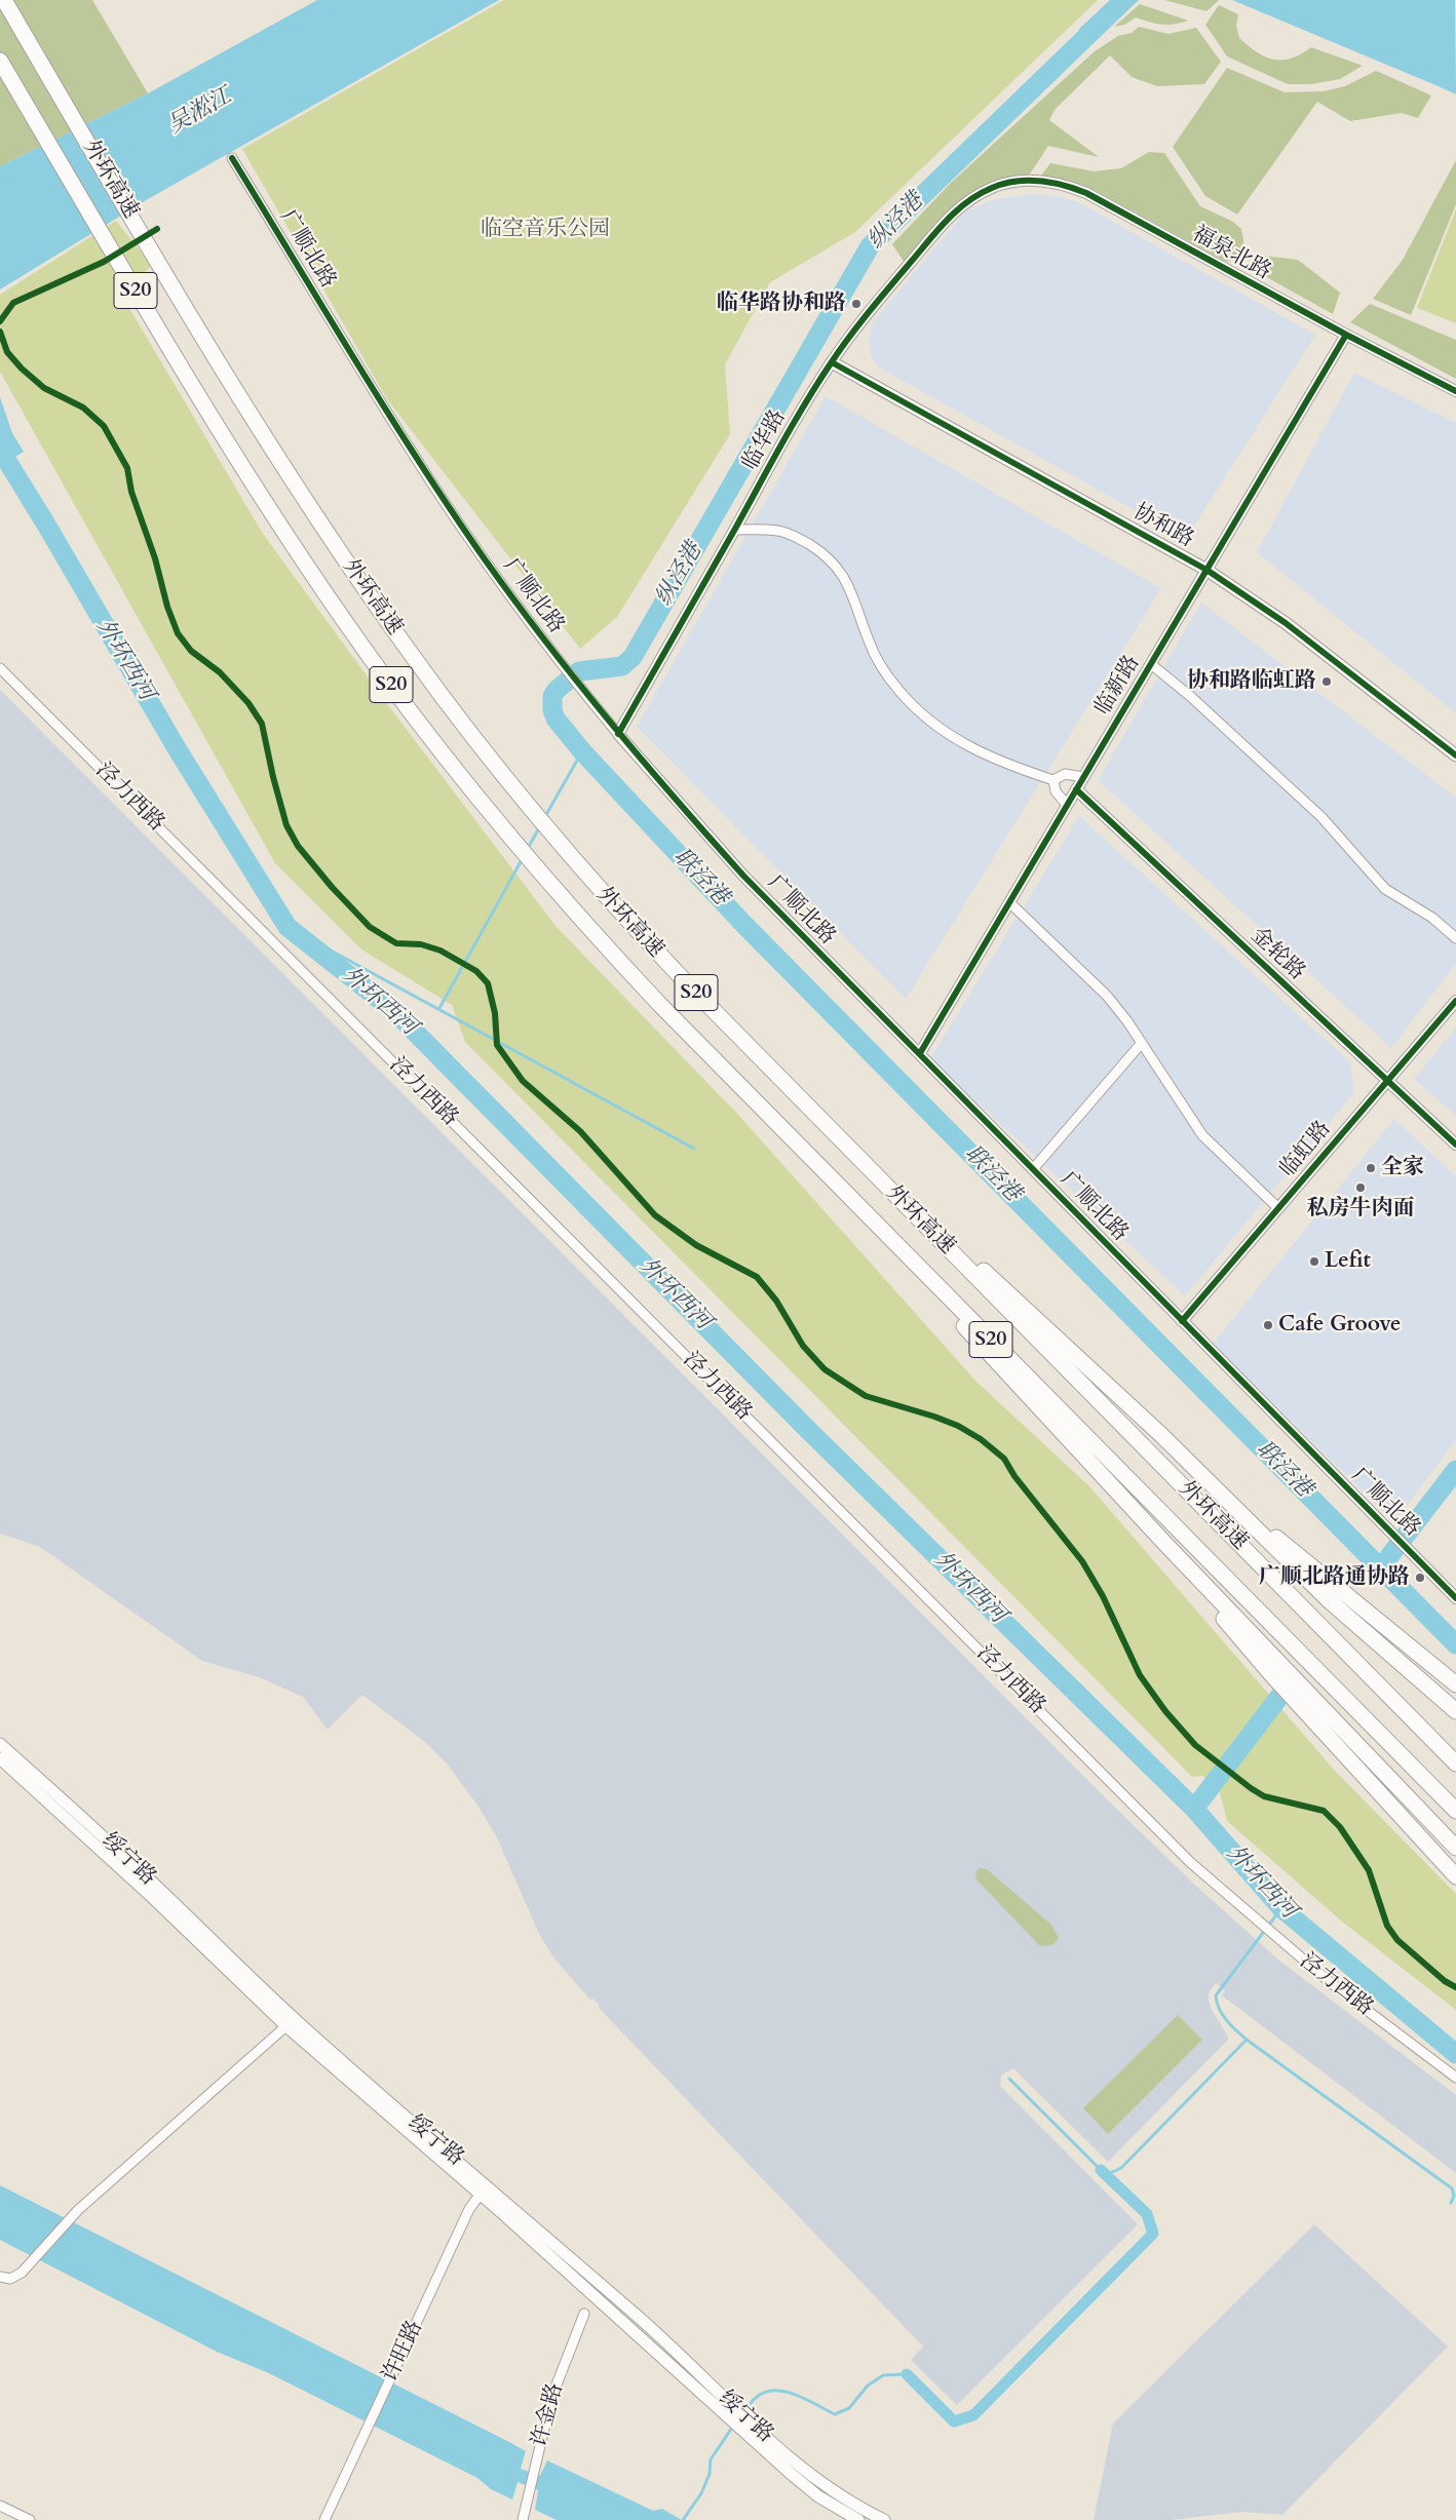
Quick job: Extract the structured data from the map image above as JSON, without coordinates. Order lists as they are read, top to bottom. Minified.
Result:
{"streets":{"highway":["外环高速","S20"],"main road":["协和路","绥宁路"],"street":["广顺北路","福泉北路","临华路","临新路","泾力西路","金轮路","临虹路","许旺路","许金路"]},"crossings":[["广顺北路","临华路"],["广顺北路","临新路"],["广顺北路","临虹路"],["福泉北路","临华路"],["福泉北路","临新路"],["临华路","协和路"],["协和路","临新路"],["临新路","金轮路"],["金轮路","临虹路"],["绥宁路","许旺路"]],"water":["吴淞江","纵泾港","外环西河","联泾港"],"parks":["临空音乐公园"],"places":["临华路协和路","协和路临虹路","全家","私房牛肉面","Lefit","Cafe Groove","广顺北路通协路"]}
